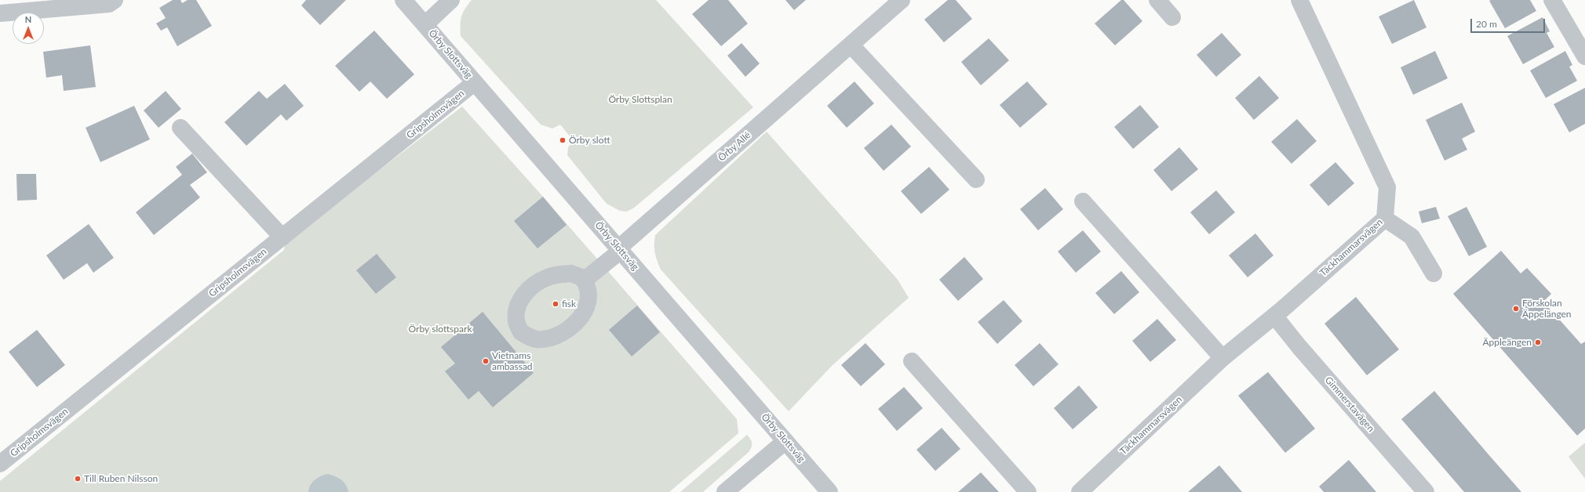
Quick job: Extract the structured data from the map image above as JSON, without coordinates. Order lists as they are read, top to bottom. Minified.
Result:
{"streets":{"street":["Örby Slottsväg","Gripsholmsvägen","Örby Allé","Täckhammarsvägen","Gimmerstavägen"]},"crossings":[["Örby Slottsväg","Gripsholmsvägen"],["Örby Slottsväg","Örby Allé"],["Täckhammarsvägen","Gimmerstavägen"]],"parks":["Örby Slottsplan","Örby slottspark"],"places":["Örby slott","fisk","Förskolan Äppelängen","Äppleängen","Vietnams ambassad","Till Ruben Nilsson"],"scale_bar":"20 m","north":"top"}
